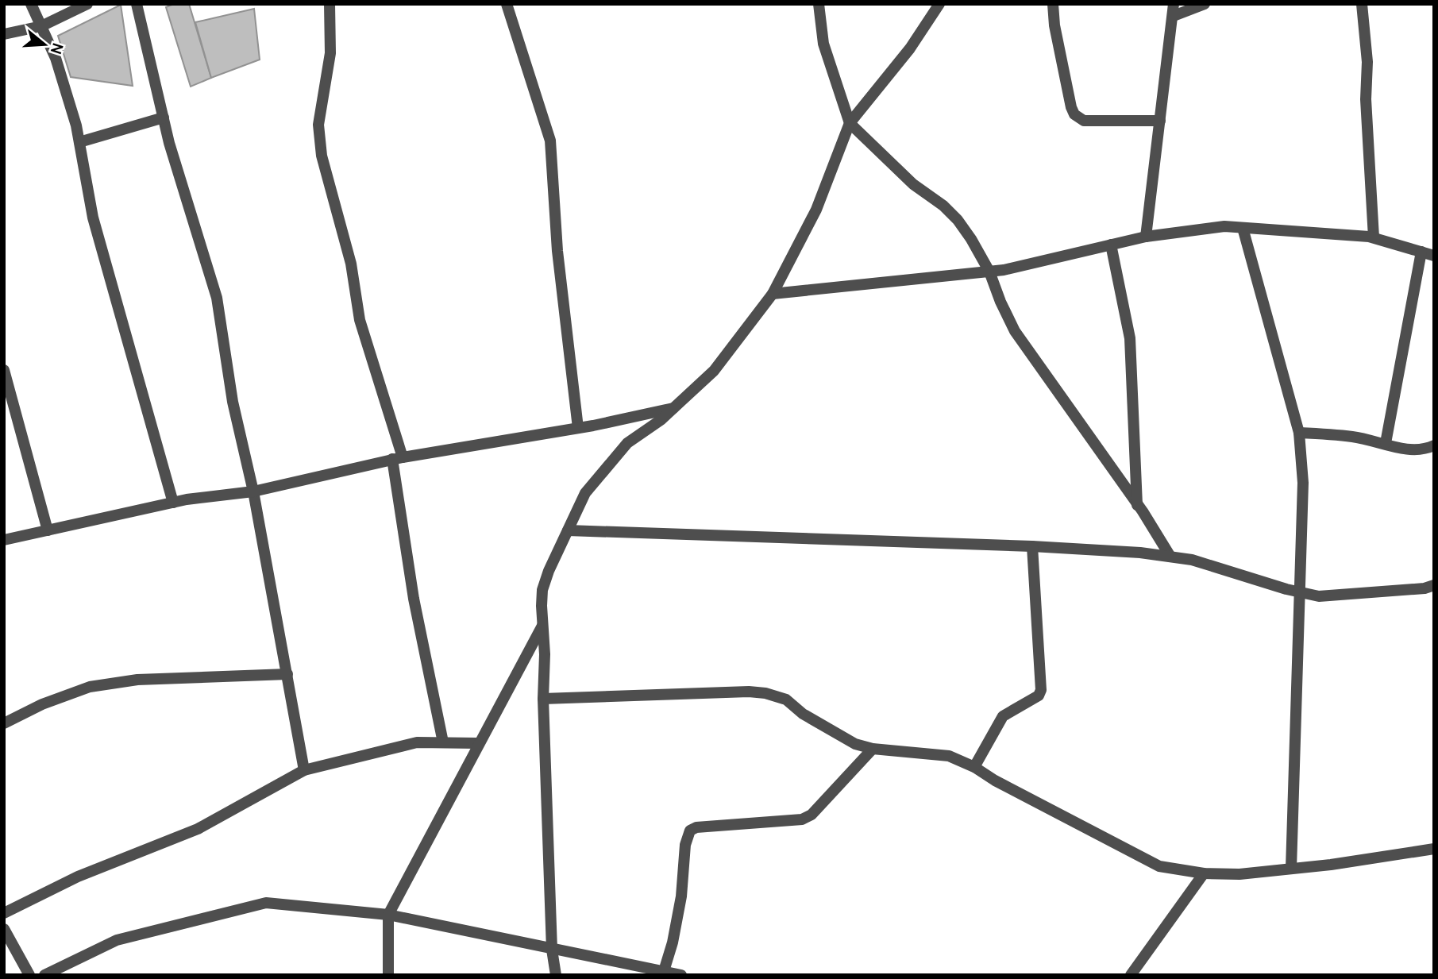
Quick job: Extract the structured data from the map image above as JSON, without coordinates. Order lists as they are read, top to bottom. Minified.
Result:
{"north":"right"}
